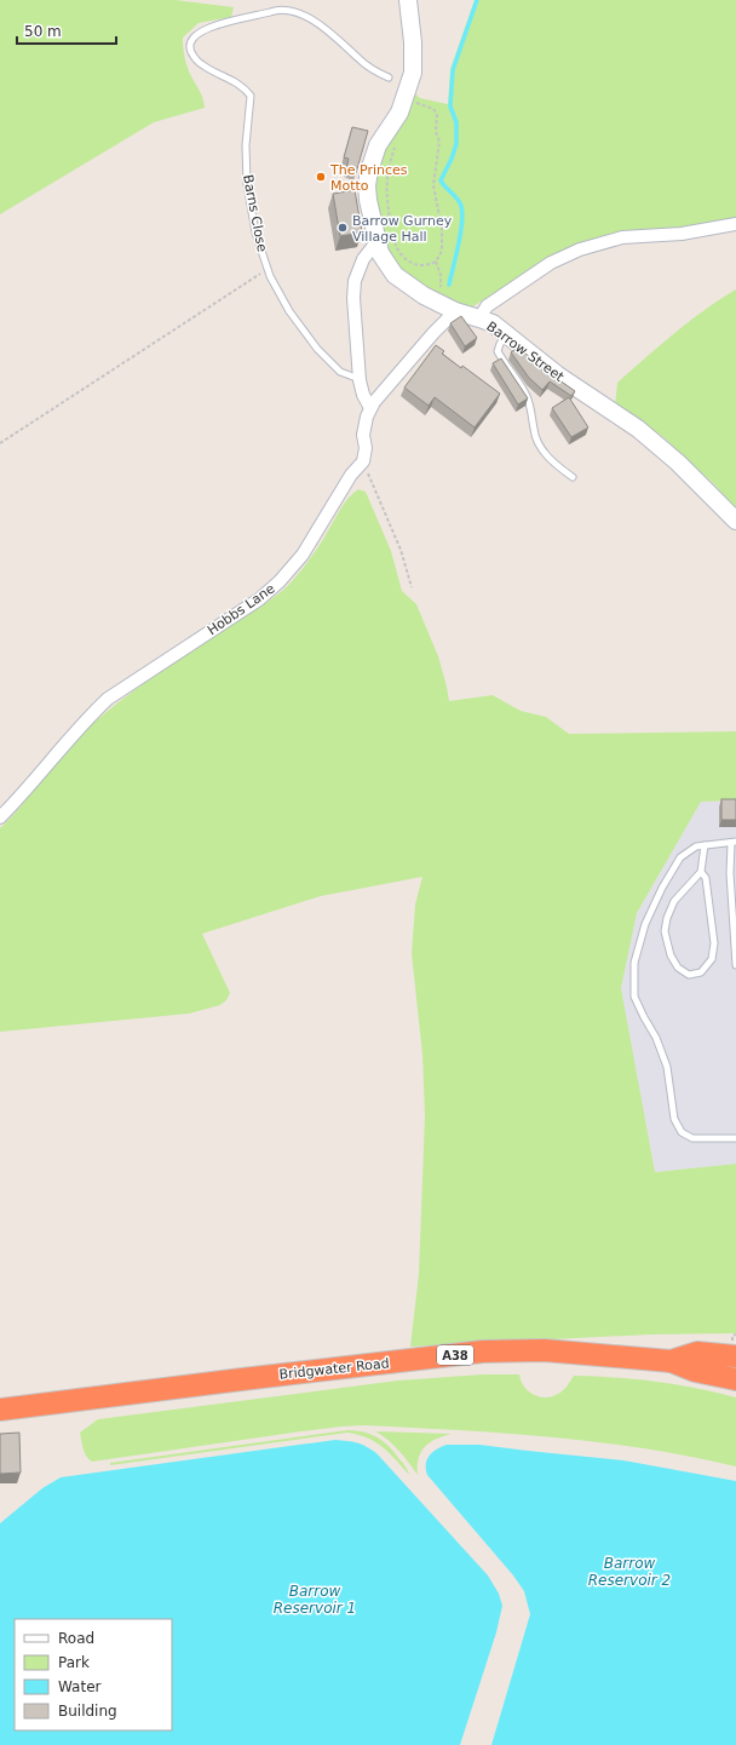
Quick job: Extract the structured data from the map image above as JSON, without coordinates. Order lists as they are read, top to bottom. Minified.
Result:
{"streets":{"highway":["A38","Bridgwater Road"],"main road":["Barrow Street"],"street":["Hobbs Lane"],"lane":["Barns Close"]},"water":["Barrow Reservoir 2","Barrow Reservoir 1"],"places":["The Princes Motto","Barrow Gurney Village Hall"],"legend":["Road","Park","Water","Building"],"scale_bar":"50 m"}
